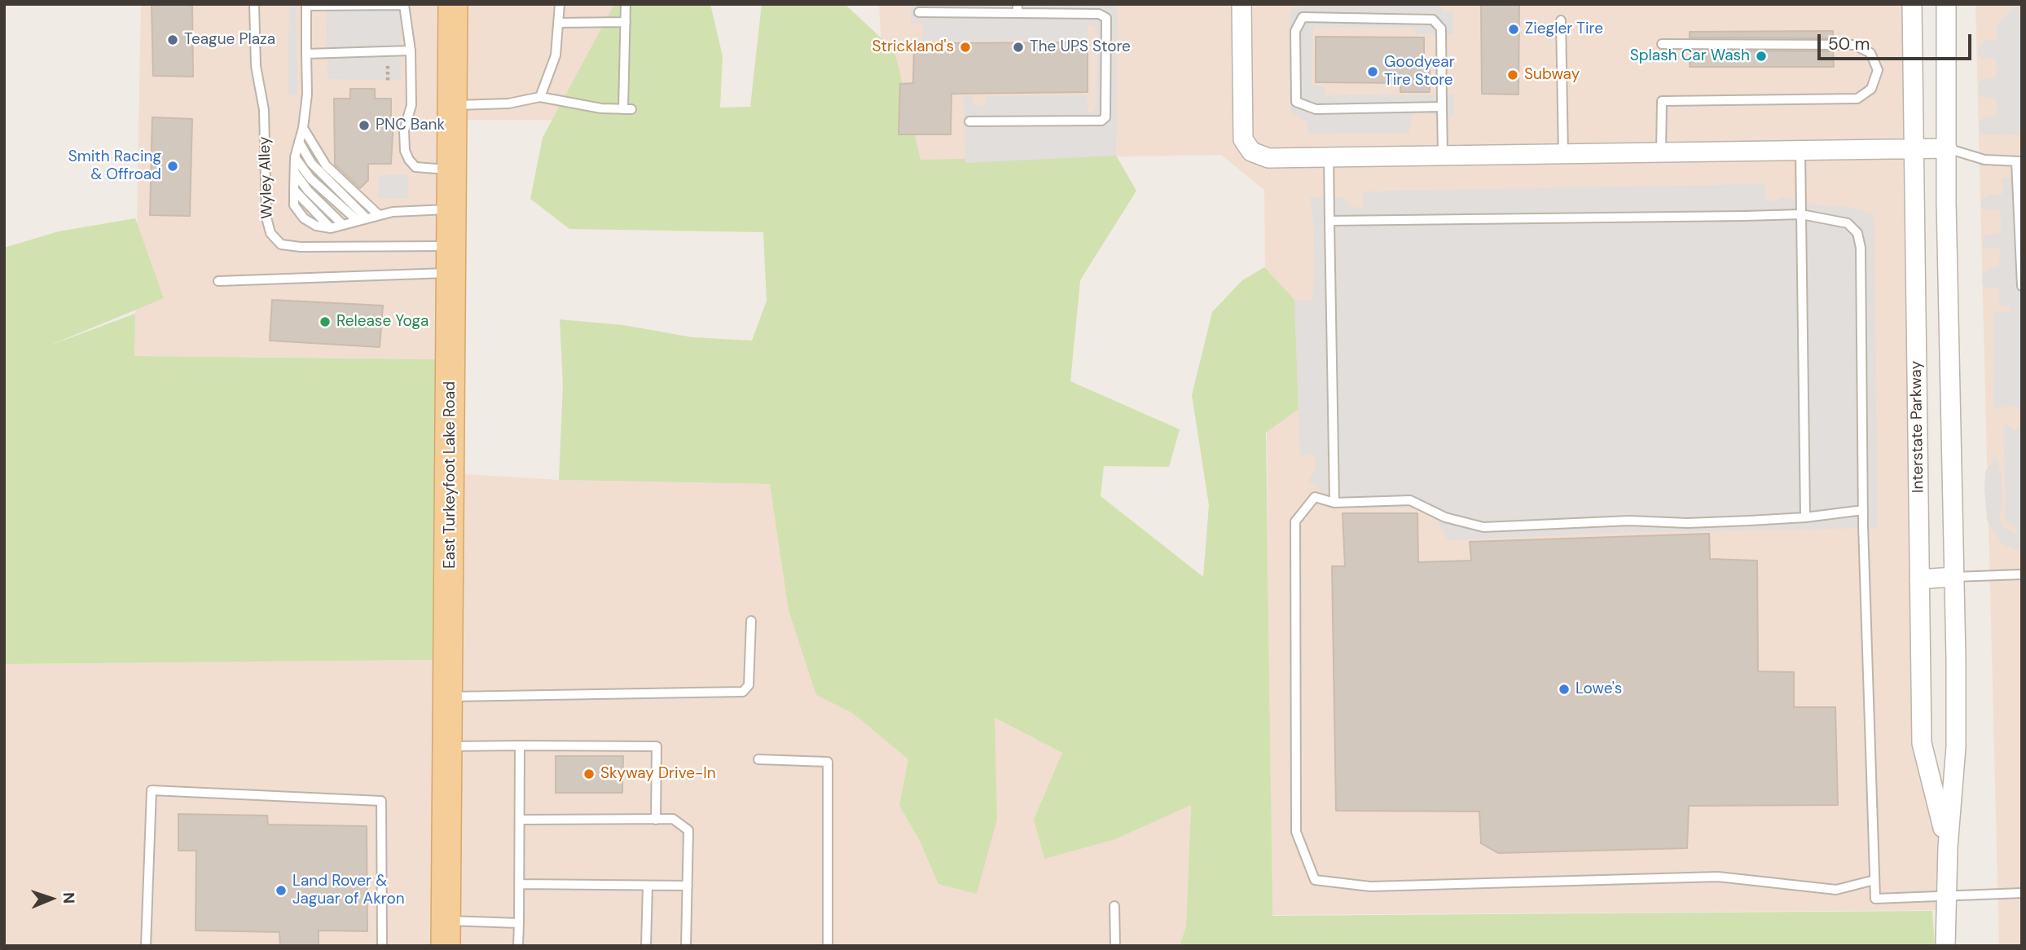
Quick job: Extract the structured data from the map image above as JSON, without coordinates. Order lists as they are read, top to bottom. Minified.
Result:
{"streets":{"main road":["East Turkeyfoot Lake Road"],"street":["Interstate Parkway"],"lane":["Wyley Alley"]},"crossings":[["Wyley Alley","East Turkeyfoot Lake Road"]],"places":["Ziegler Tire","Teague Plaza","Strickland's","The UPS Store","Splash Car Wash","Goodyear Tire Store","Subway","PNC Bank","Smith Racing & Offroad","Release Yoga","Lowe's","Skyway Drive-In","Land Rover & Jaguar of Akron"],"scale_bar":"50 m","north":"right"}
